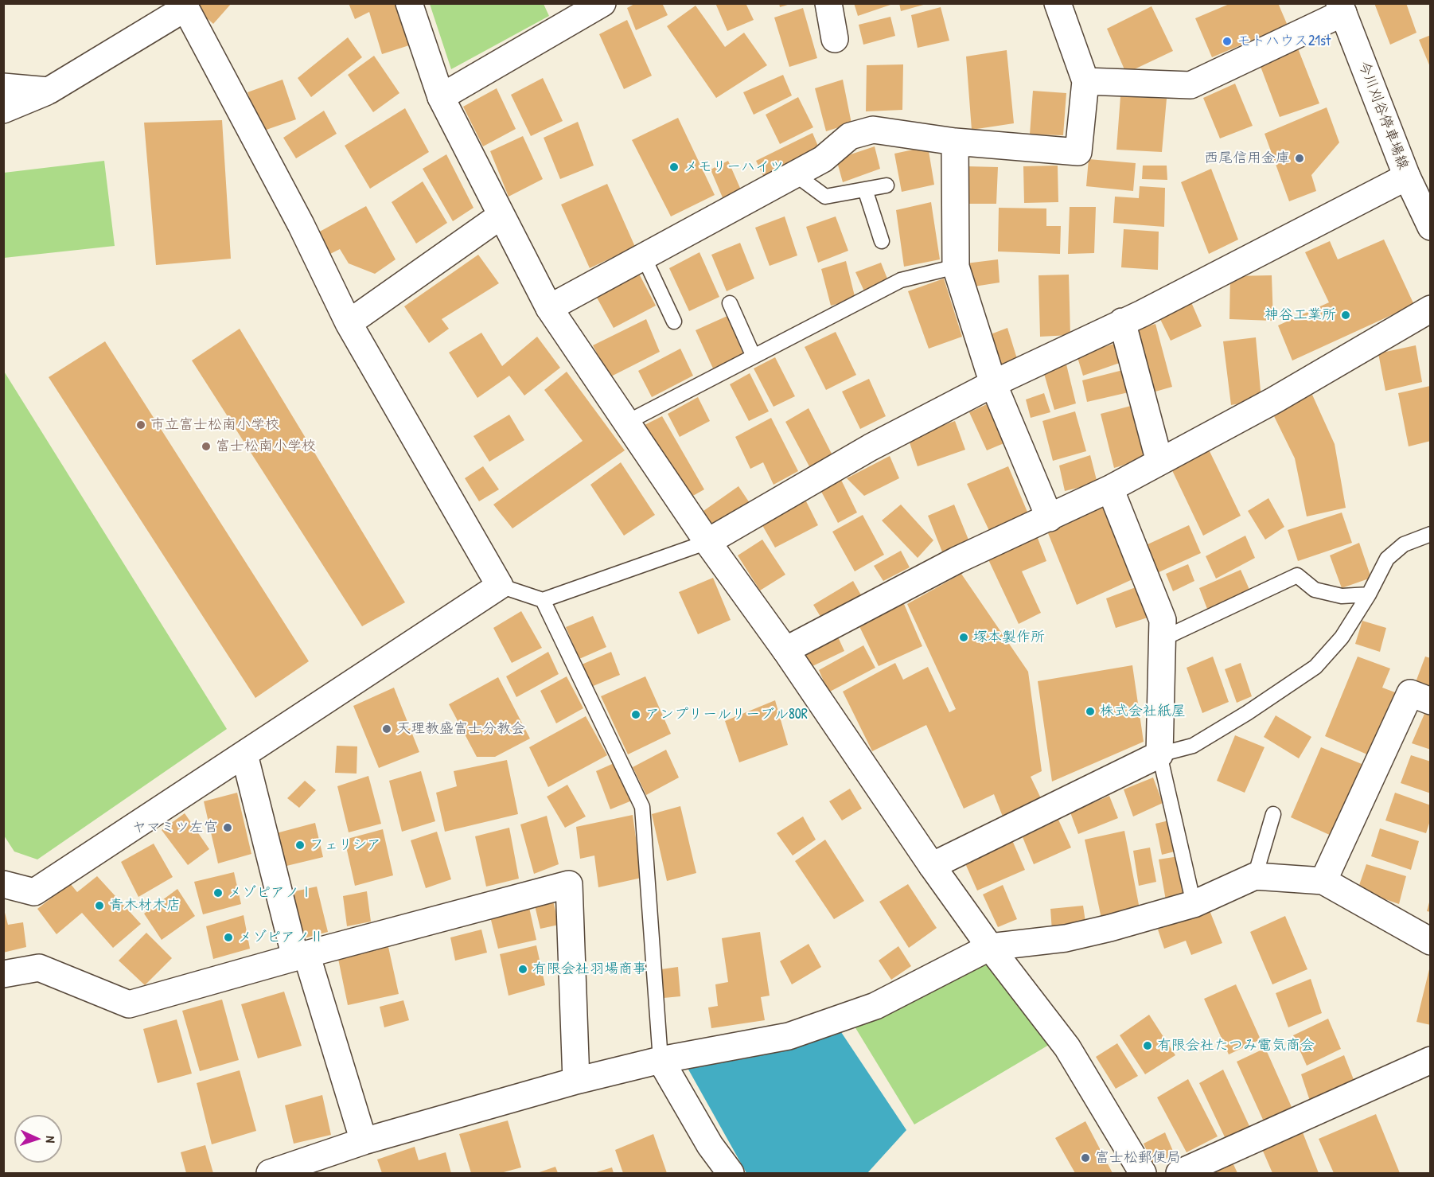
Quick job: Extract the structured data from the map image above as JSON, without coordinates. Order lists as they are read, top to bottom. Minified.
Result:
{"streets":{"street":["今川刈谷停車場線"]},"places":["モトハウス21st","西尾信用金庫","メモリーハイツ","神谷工業所","市立富士松南小学校","富士松南小学校","塚本製作所","株式会社紙屋","アンプリールリーブル80R","天理教盛富士分教会","ヤマミツ左官","フェリシア","メゾピアノⅠ","青木材木店","メゾピアノⅡ","有限会社羽場商事","有限会社たつみ電気商会","富士松郵便局"],"north":"right"}
